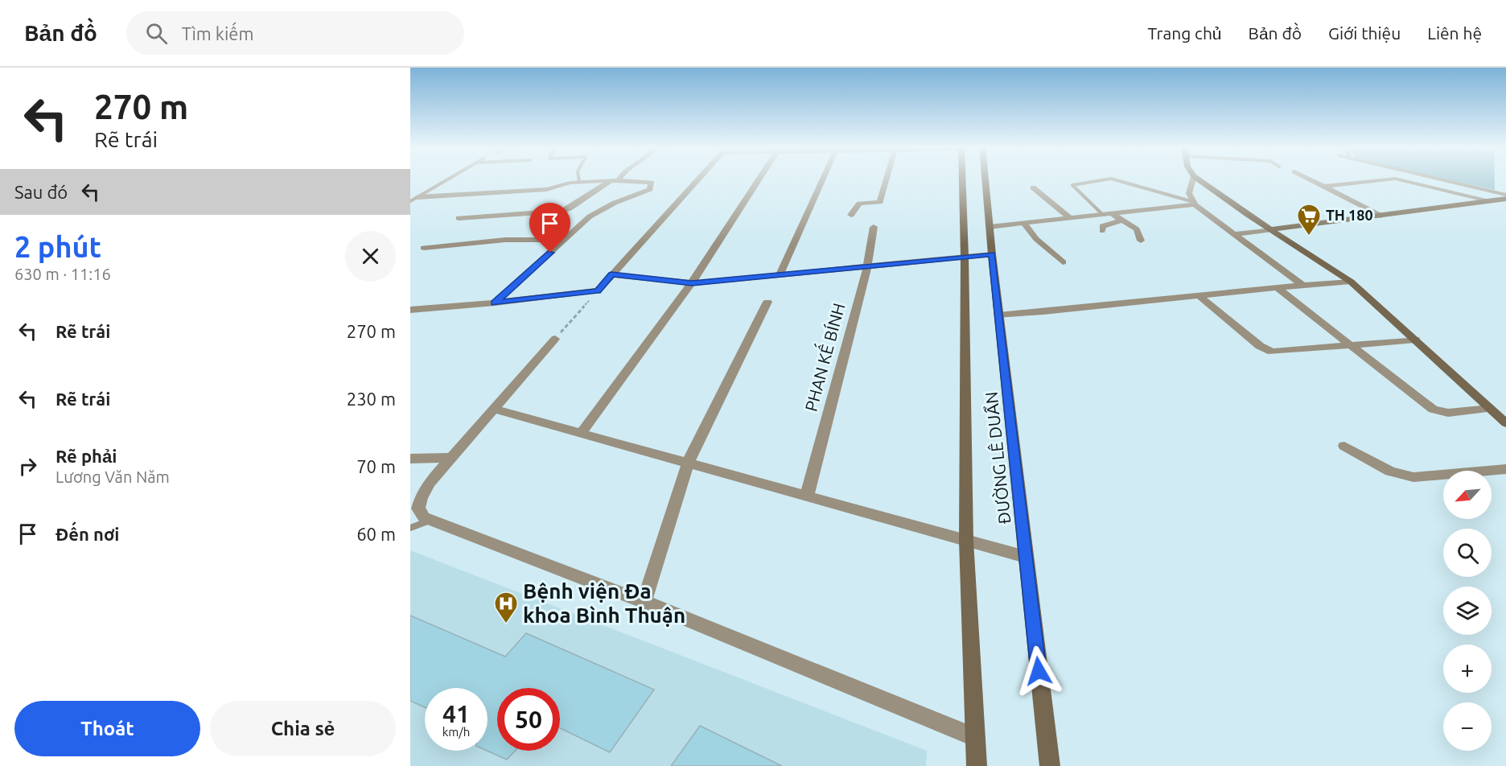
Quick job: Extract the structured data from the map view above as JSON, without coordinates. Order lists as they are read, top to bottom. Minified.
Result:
{"streets":{"main road":["ĐƯỜNG LÊ DUẨN"],"street":["PHAN KẾ BÍNH"]},"places":{"supermarket":["TH 180"],"hospital":["Bệnh viện Đa khoa Bình Thuận"]},"north":"bottom left","page":{"header":"Bản đồ","search":"Tìm kiếm","nav":["Trang chủ","Bản đồ","Giới thiệu","Liên hệ"],"turn":["270 m","Rẽ trái"],"then":"Sau đó","heading":["2 phút","630 m · 11:16"],"list":[{"name":"Rẽ trái","value":"270 m"},{"name":"Rẽ trái","value":"230 m"},{"name":"Rẽ phải","note":"Lương Văn Năm","value":"70 m"},{"name":"Đến nơi","value":"60 m"}],"map_buttons":["+","−"],"speed":"41 km/h","limit":"50","buttons":["Thoát","Chia sẻ"]}}
